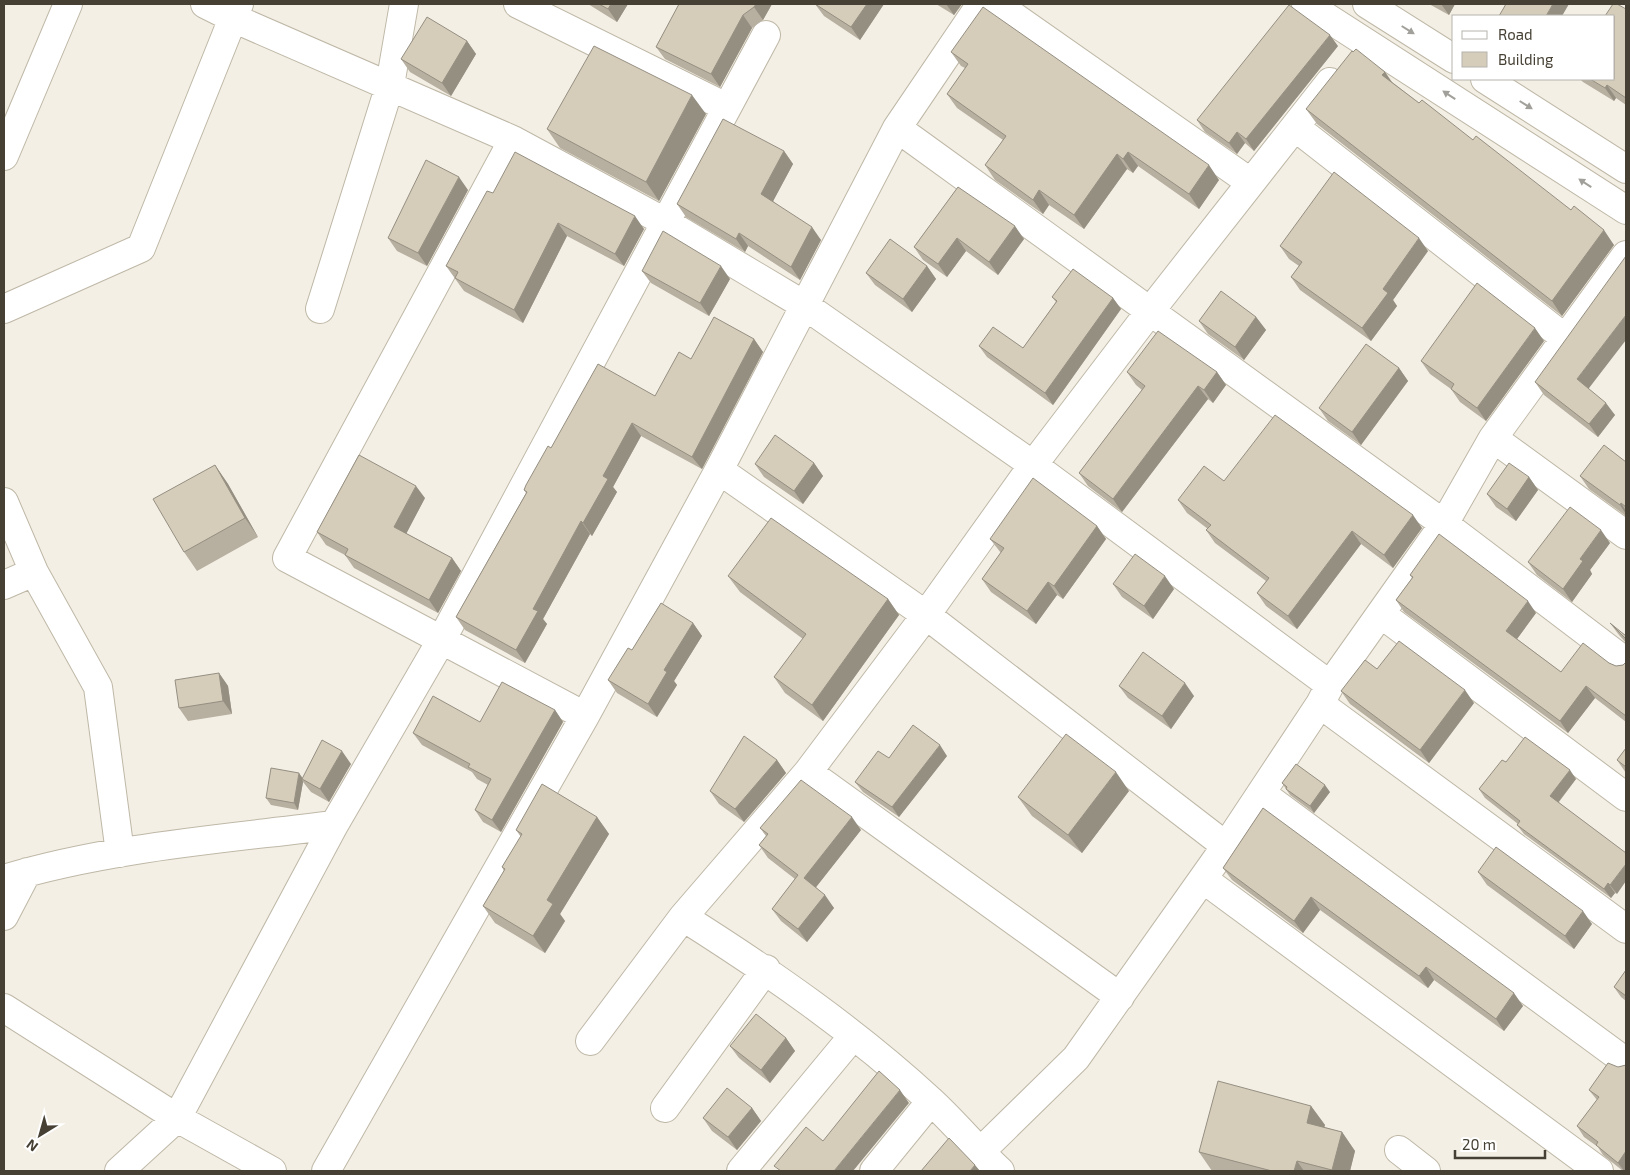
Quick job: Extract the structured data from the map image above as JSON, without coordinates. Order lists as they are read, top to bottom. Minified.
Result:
{"legend":["Road","Building"],"scale_bar":"20 m","north":"bottom left"}
